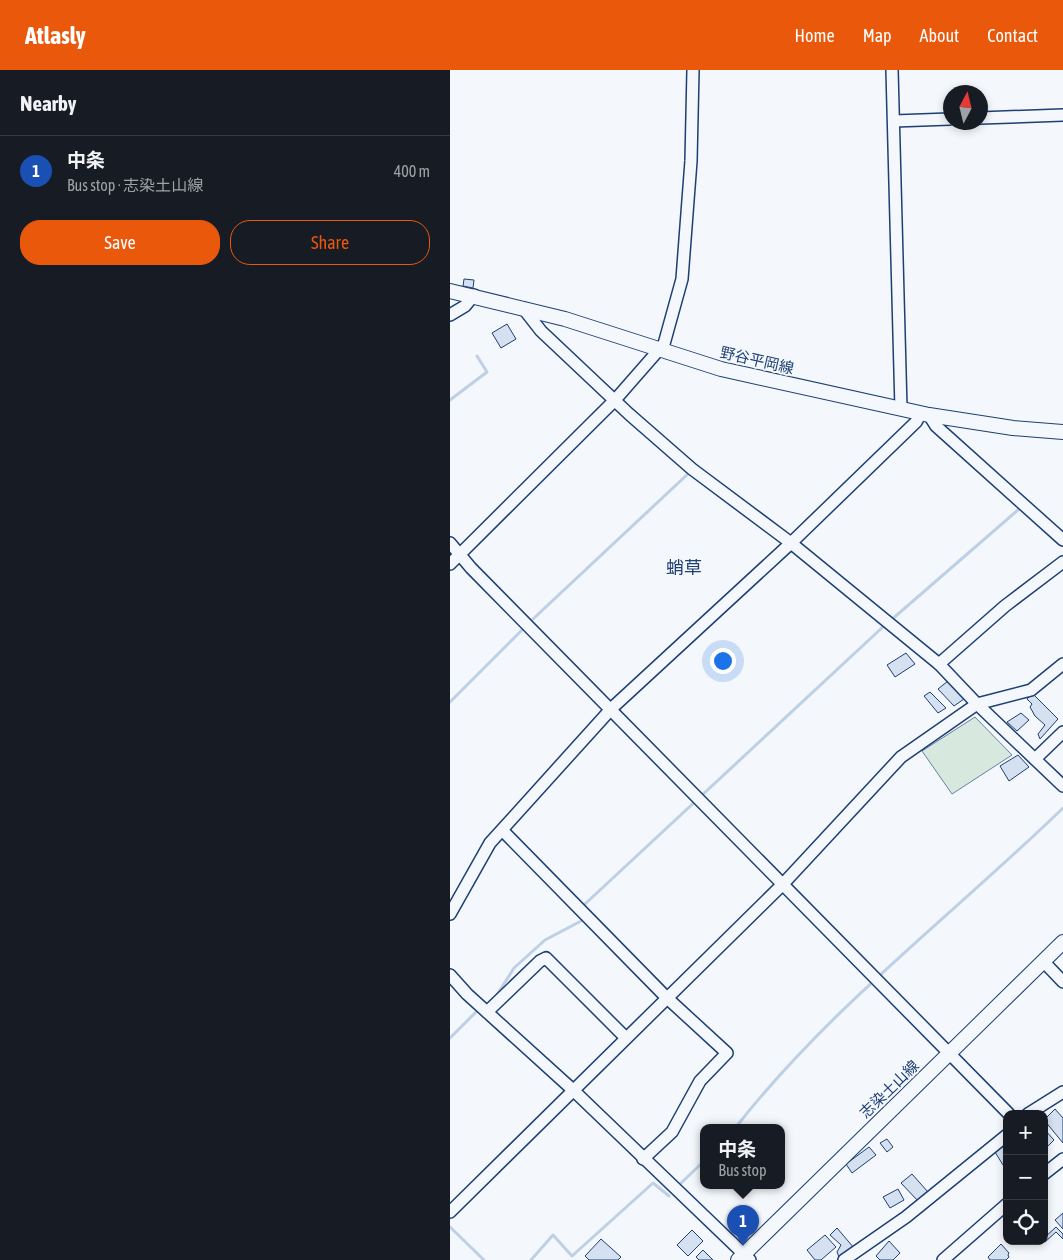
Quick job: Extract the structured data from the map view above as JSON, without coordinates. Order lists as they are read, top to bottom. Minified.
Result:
{"streets":{"main road":["野谷平岡線","志染土山線"]},"districts":["蛸草"],"north":"top","page":{"header":"Atlasly","nav":["Home","Map","About","Contact"],"heading":"Nearby","list":[{"mark":"1","name":"中条","note":"Bus stop · 志染土山線","value":"400 m"}],"buttons":["Save","Share"],"map_buttons":["+","−"],"popup":["中条","Bus stop"],"pins":"1"}}
